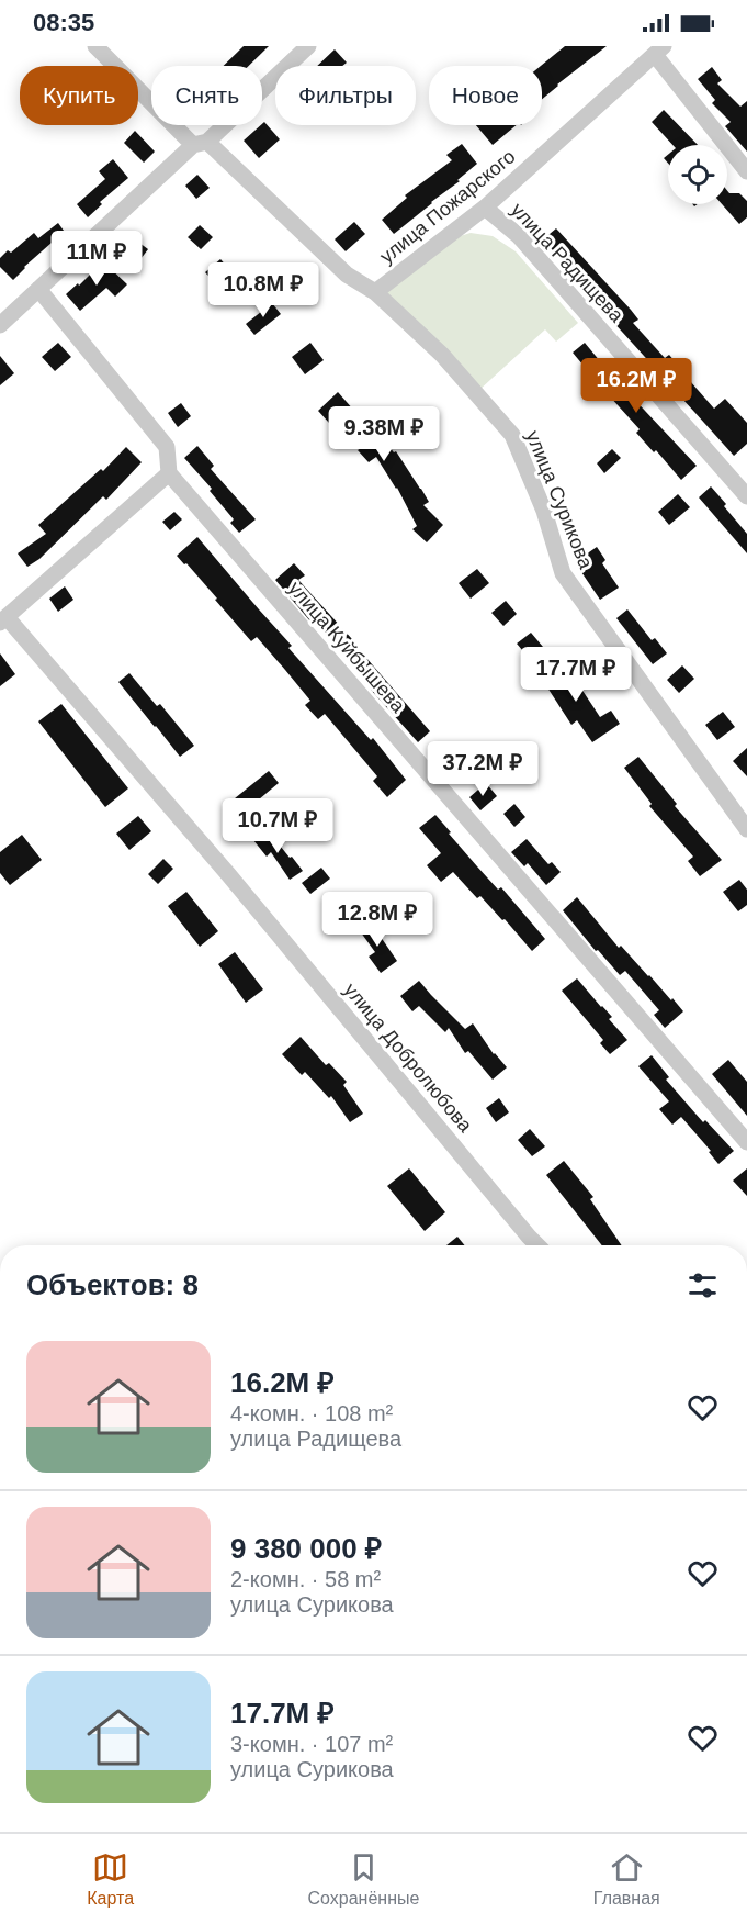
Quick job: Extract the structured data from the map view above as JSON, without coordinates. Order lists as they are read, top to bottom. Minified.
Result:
{"streets":{"street":["улица Пожарского","улица Радищева","улица Сурикова","улица Куйбышева","улица Добролюбова"]},"crossings":[["улица Пожарского","улица Радищева"],["улица Пожарского","улица Сурикова"]],"page":{"status":"08:35","chip":["Купить","Снять","Фильтры","Новое"],"price":["11M ₽","10.8M ₽","16.2M ₽","9.38M ₽","17.7M ₽","37.2M ₽","10.7M ₽","12.8M ₽"],"heading":"Объектов: 8","list":[{"name":"16.2M ₽","note":"4-комн. · 108 m² · улица Радищева"},{"name":"9 380 000 ₽","note":"2-комн. · 58 m² · улица Сурикова"},{"name":"17.7M ₽","note":"3-комн. · 107 m² · улица Сурикова"}],"tabs":["Карта","Сохранённые","Главная"]}}
